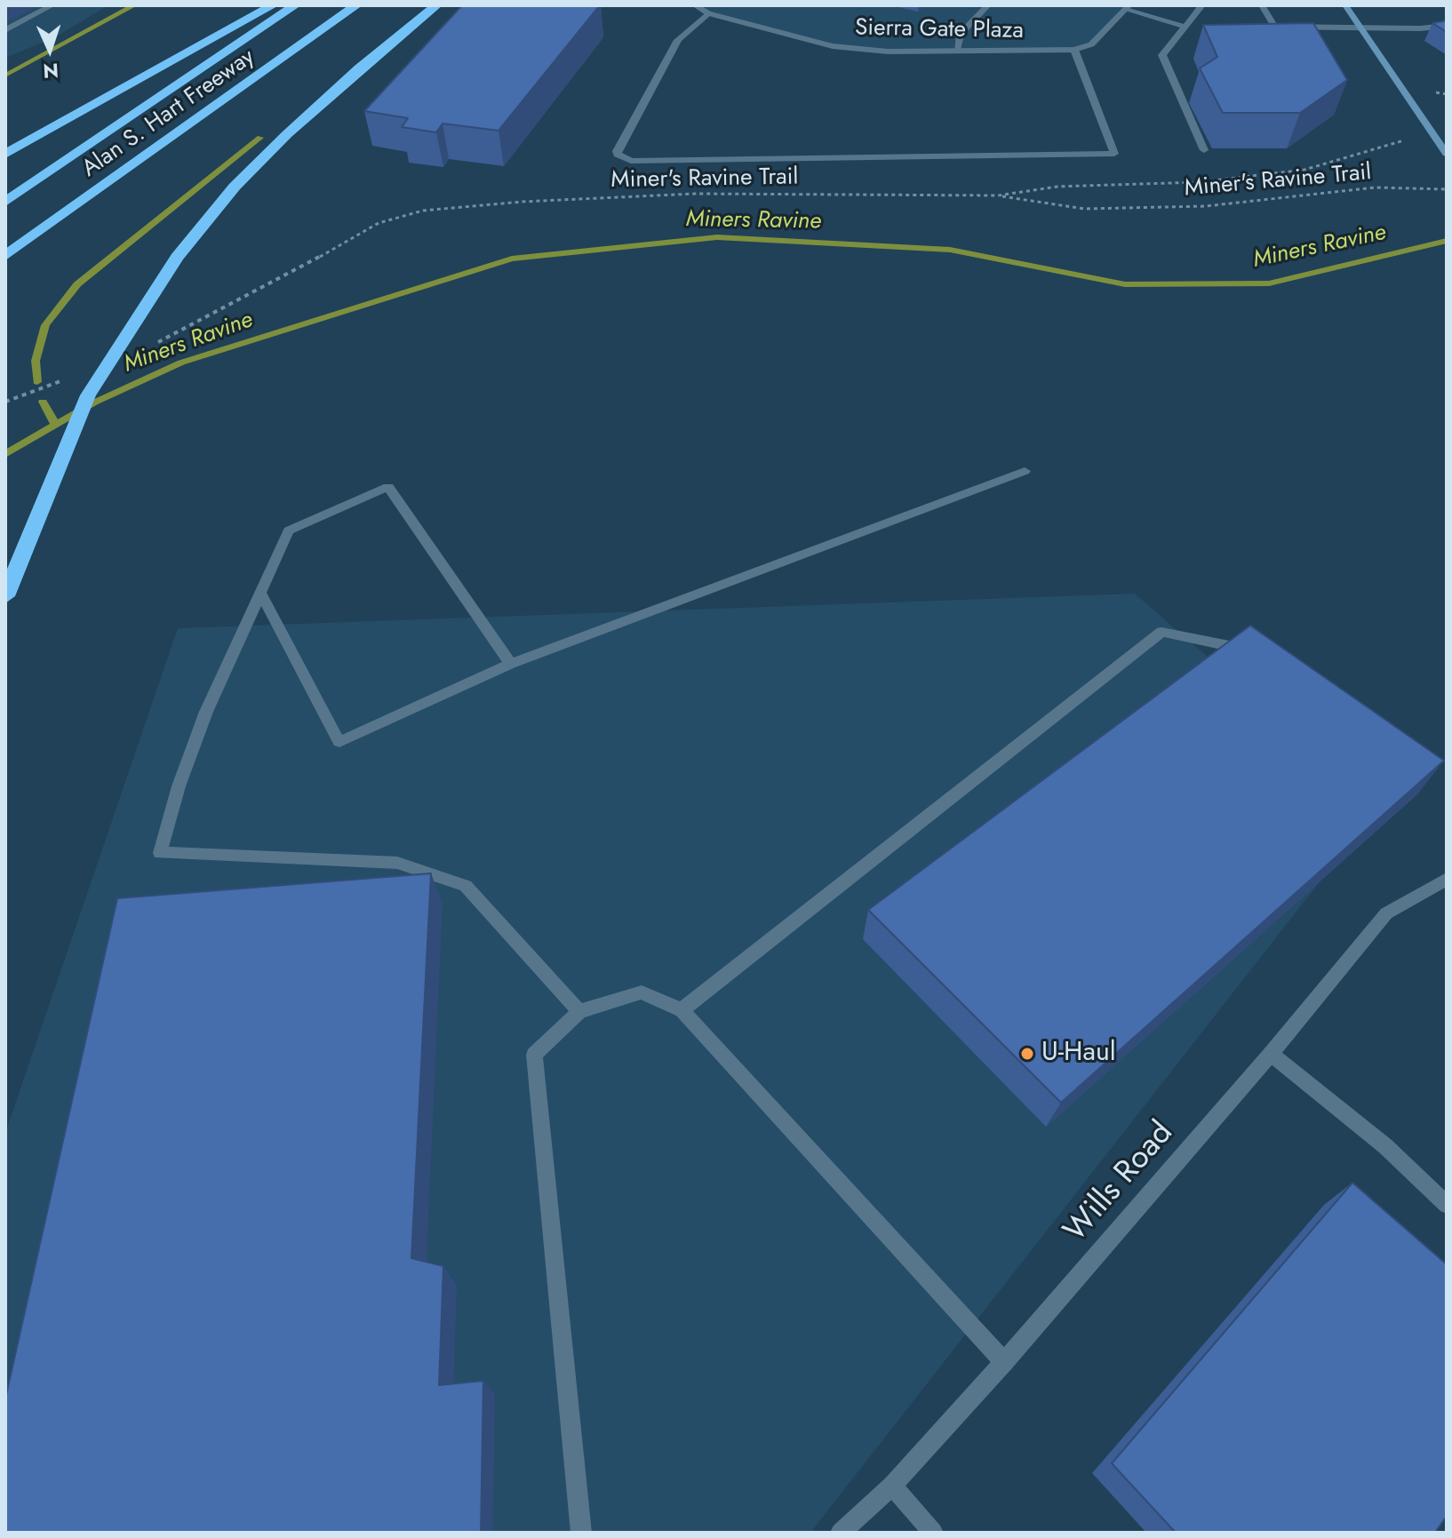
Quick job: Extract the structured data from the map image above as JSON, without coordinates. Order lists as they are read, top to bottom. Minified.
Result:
{"streets":{"highway":["Alan S. Hart Freeway"],"street":["Sierra Gate Plaza","Wills Road"],"path":["Miner's Ravine Trail"]},"water":["Miners Ravine"],"places":["U-Haul"],"north":"bottom"}
